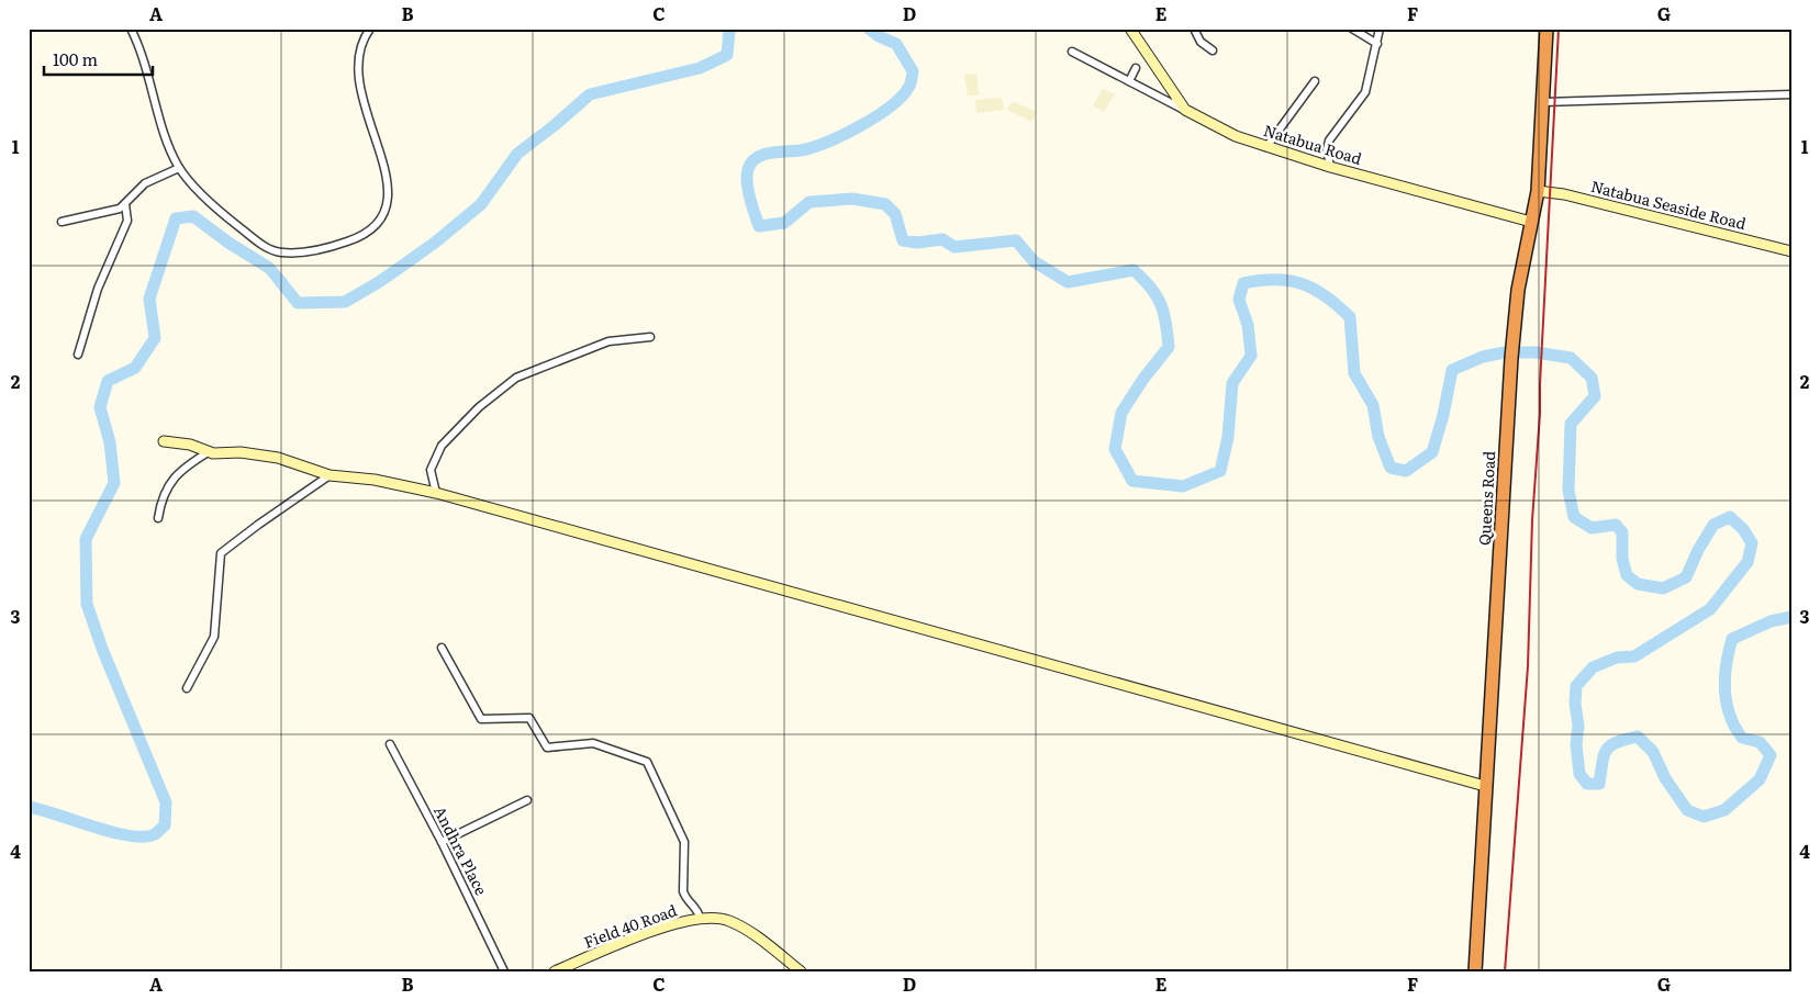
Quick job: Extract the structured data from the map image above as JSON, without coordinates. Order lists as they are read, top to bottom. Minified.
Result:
{"streets":{"highway":["Queens Road"],"street":["Natabua Road","Natabua Seaside Road","Andhra Place","Field 40 Road"]},"crossings":[["Natabua Road","Queens Road"],["Natabua Seaside Road","Queens Road"]],"scale_bar":"100 m","grid":{"columns":["A","B","C","D","E","F","G"],"rows":["1","2","3","4"]}}
